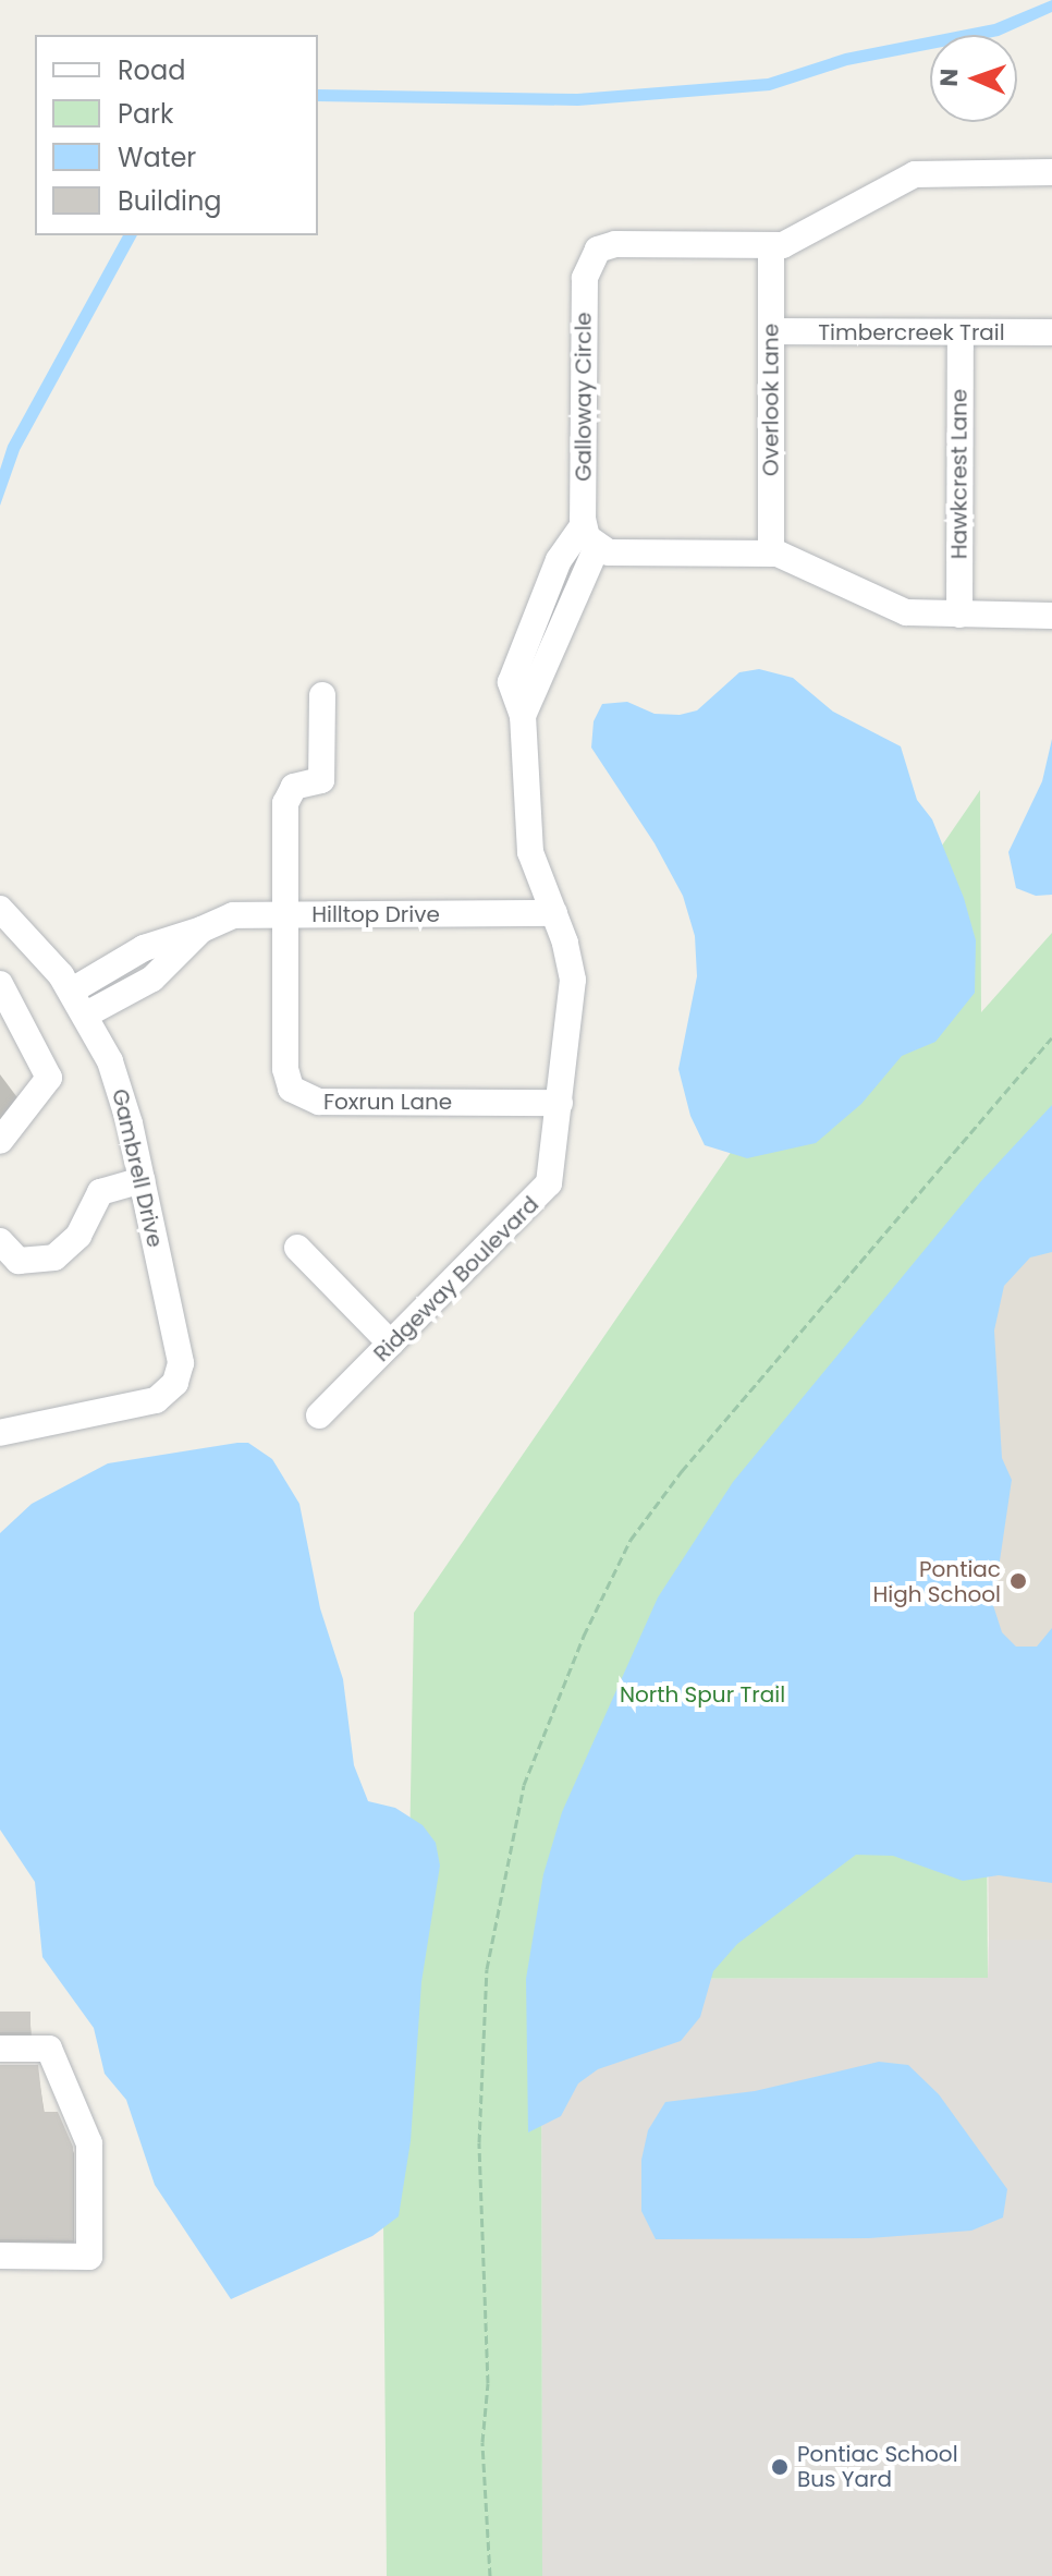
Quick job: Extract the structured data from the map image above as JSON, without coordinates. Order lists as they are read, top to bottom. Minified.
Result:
{"streets":{"street":["Timbercreek Trail","Galloway Circle","Overlook Lane","Hawkcrest Lane","Hilltop Drive","Foxrun Lane","Gambrell Drive","Ridgeway Boulevard"]},"crossings":[["Timbercreek Trail","Overlook Lane"],["Timbercreek Trail","Hawkcrest Lane"],["Galloway Circle","Overlook Lane"],["Galloway Circle","Ridgeway Boulevard"],["Hilltop Drive","Foxrun Lane"],["Hilltop Drive","Gambrell Drive"],["Hilltop Drive","Ridgeway Boulevard"],["Foxrun Lane","Ridgeway Boulevard"]],"parks":["North Spur Trail"],"places":["Pontiac High School","Pontiac School Bus Yard"],"legend":["Road","Park","Water","Building"],"north":"left"}
